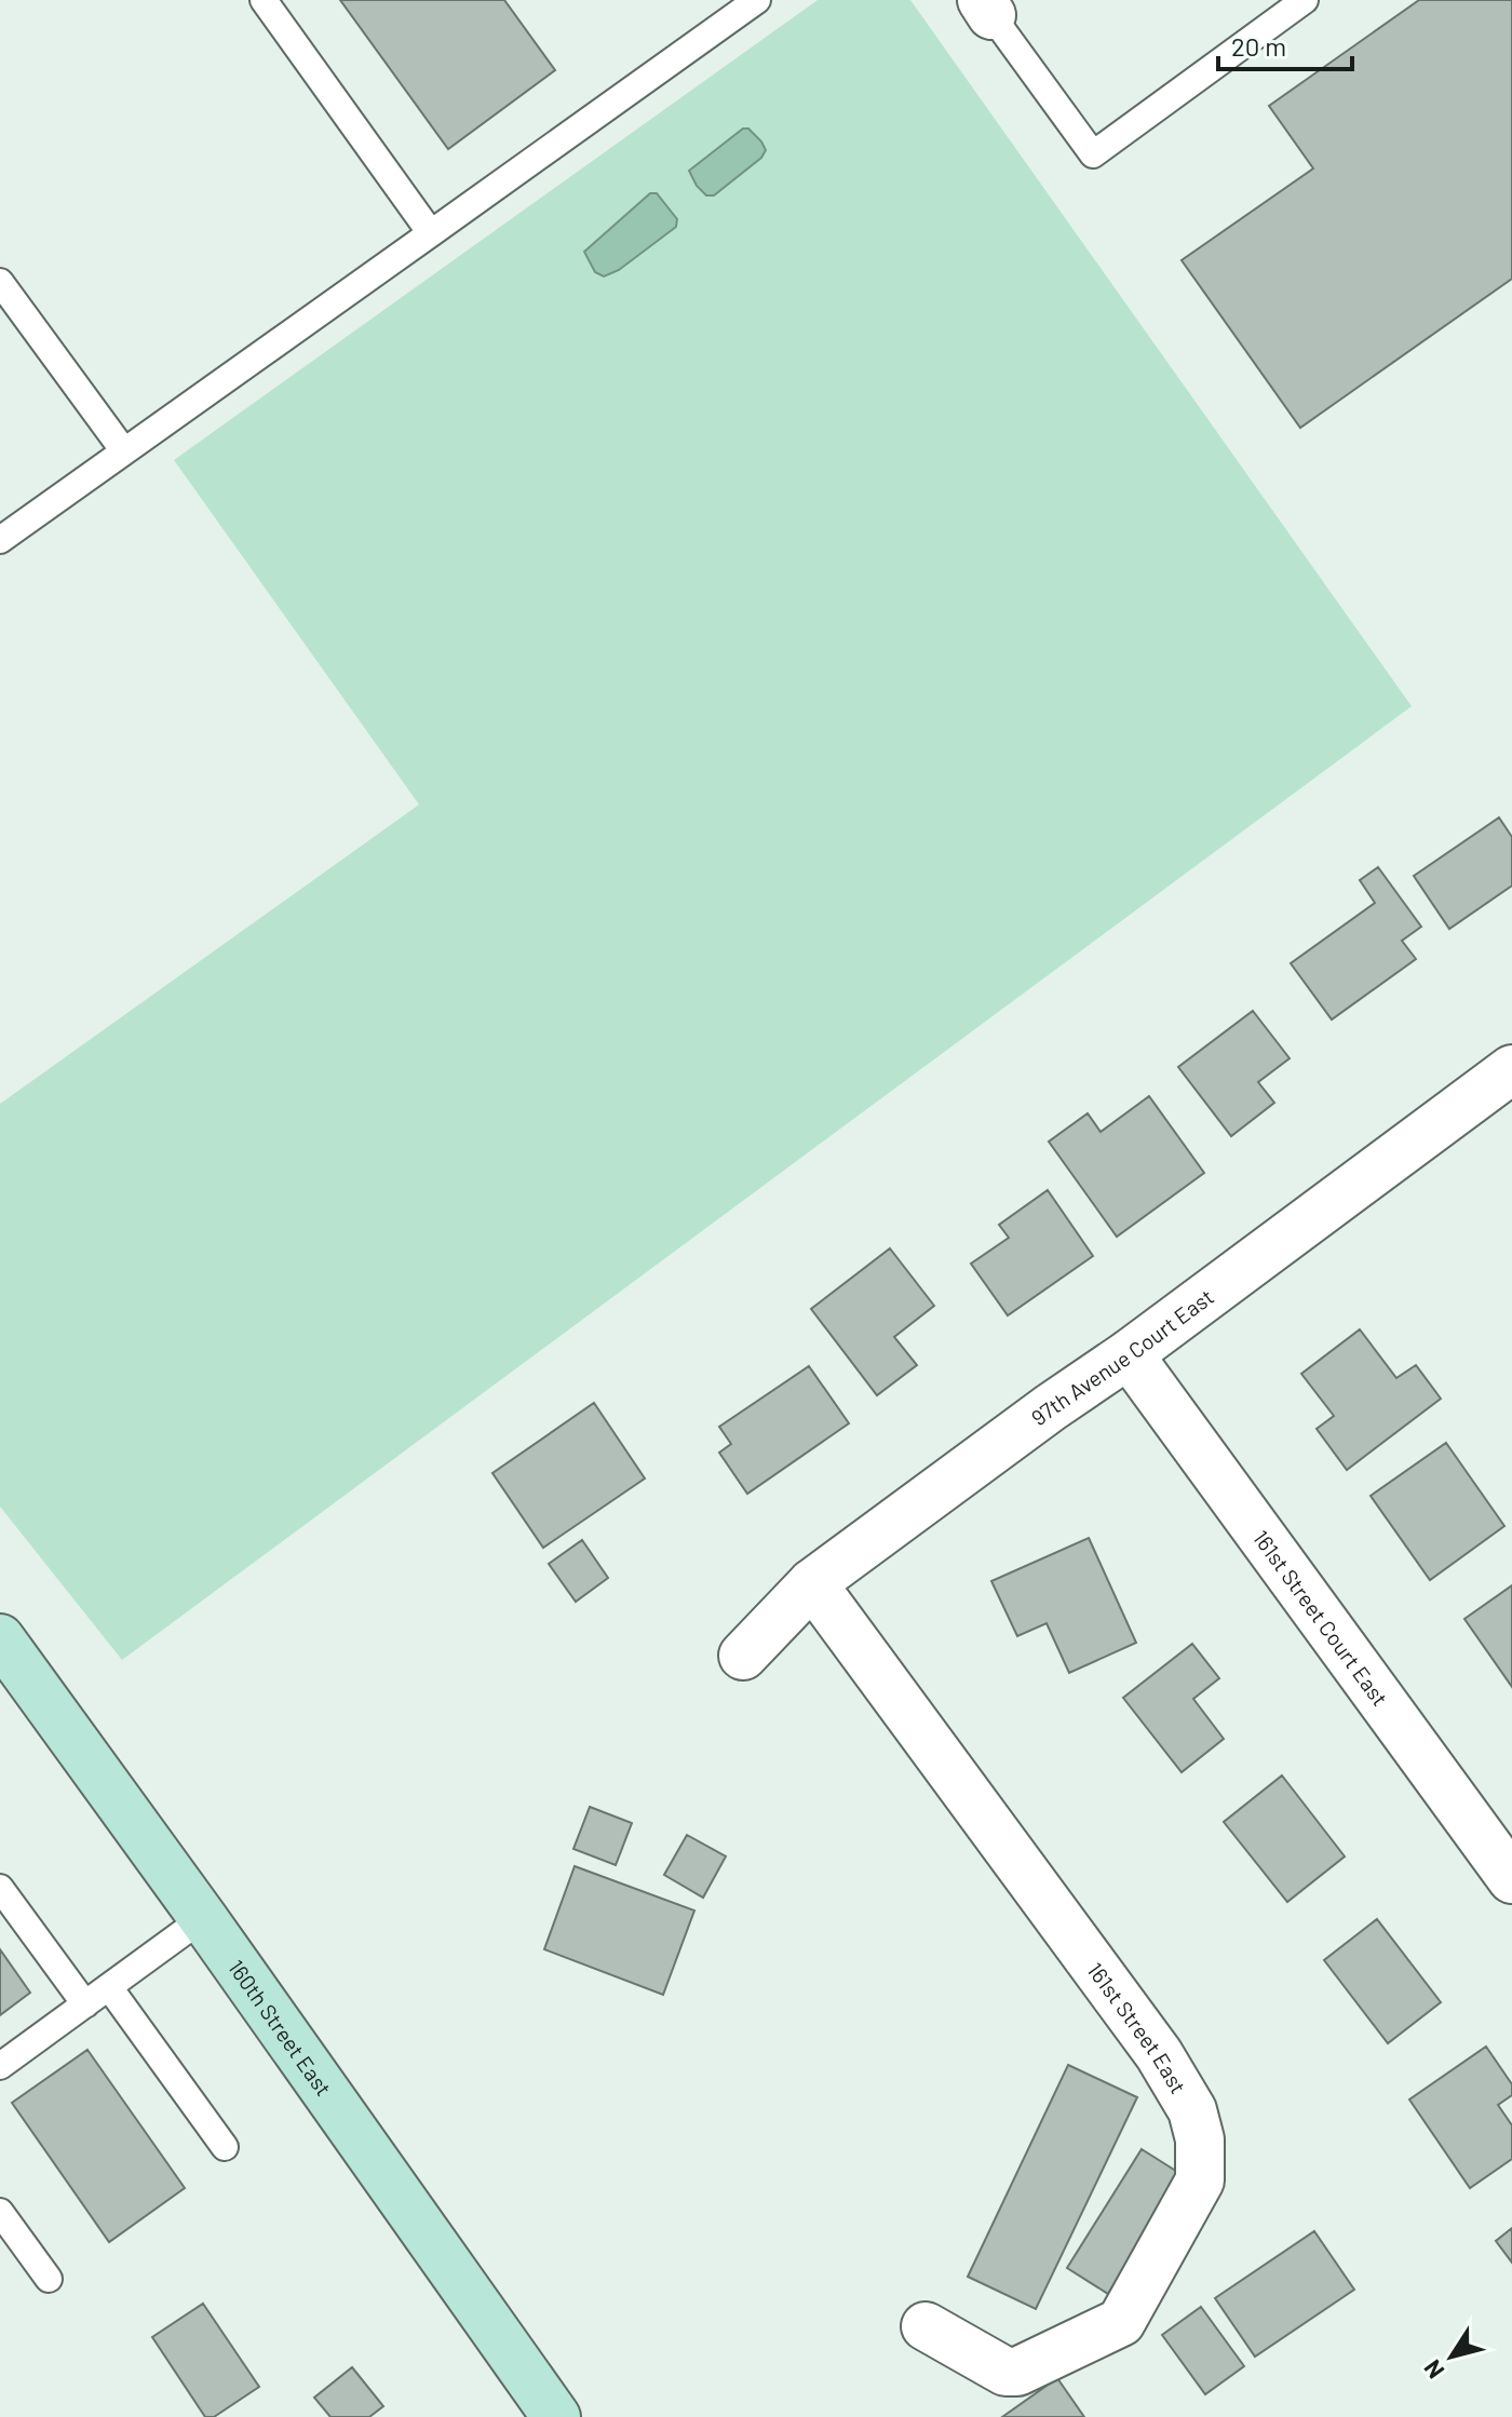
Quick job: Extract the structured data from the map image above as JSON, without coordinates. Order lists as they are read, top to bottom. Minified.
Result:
{"streets":{"main road":["160th Street East"],"street":["97th Avenue Court East","161st Street Court East","161st Street East"]},"crossings":[["97th Avenue Court East","161st Street Court East"],["97th Avenue Court East","161st Street East"]],"scale_bar":"20 m","north":"bottom left"}
